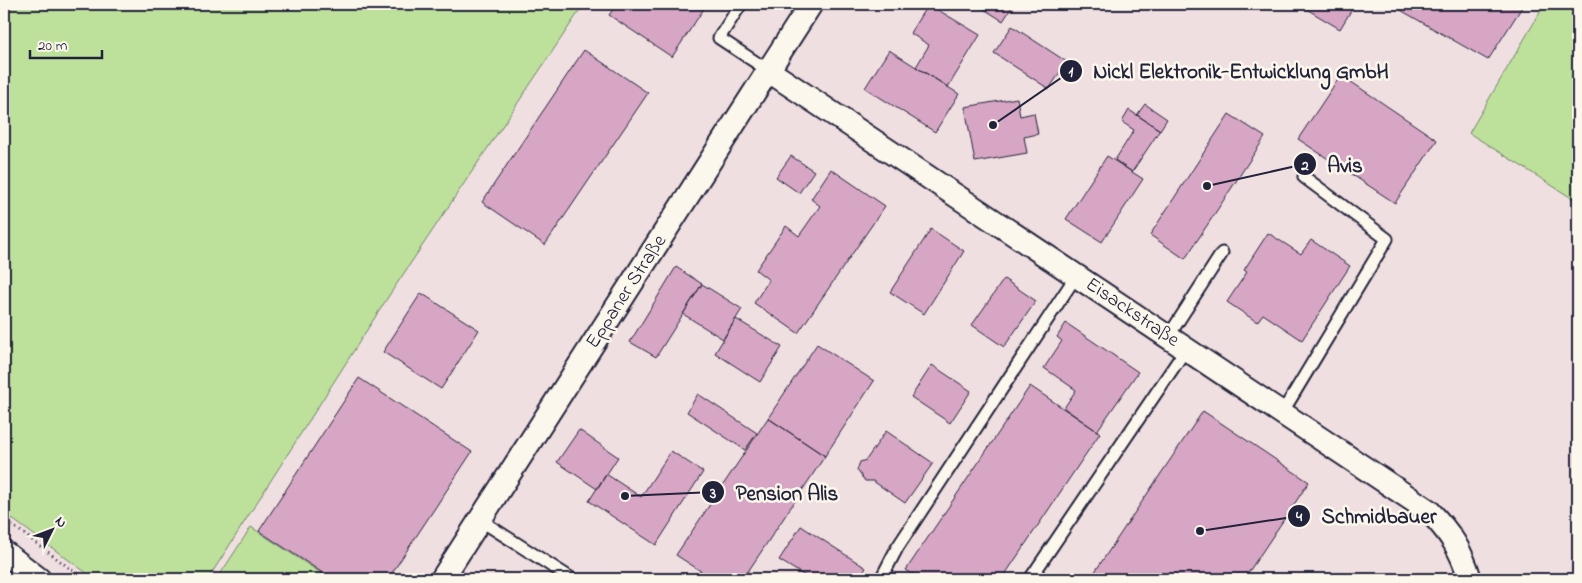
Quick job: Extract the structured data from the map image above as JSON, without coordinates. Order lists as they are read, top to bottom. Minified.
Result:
{"streets":{"street":["Eppaner Straße","Eisackstraße"]},"crossings":[["Eppaner Straße","Eisackstraße"]],"places":["Nickl Elektronik-Entwicklung GmbH","Avis","Pension Alis","Schmidbauer"],"scale_bar":"20 m","north":"top right"}
